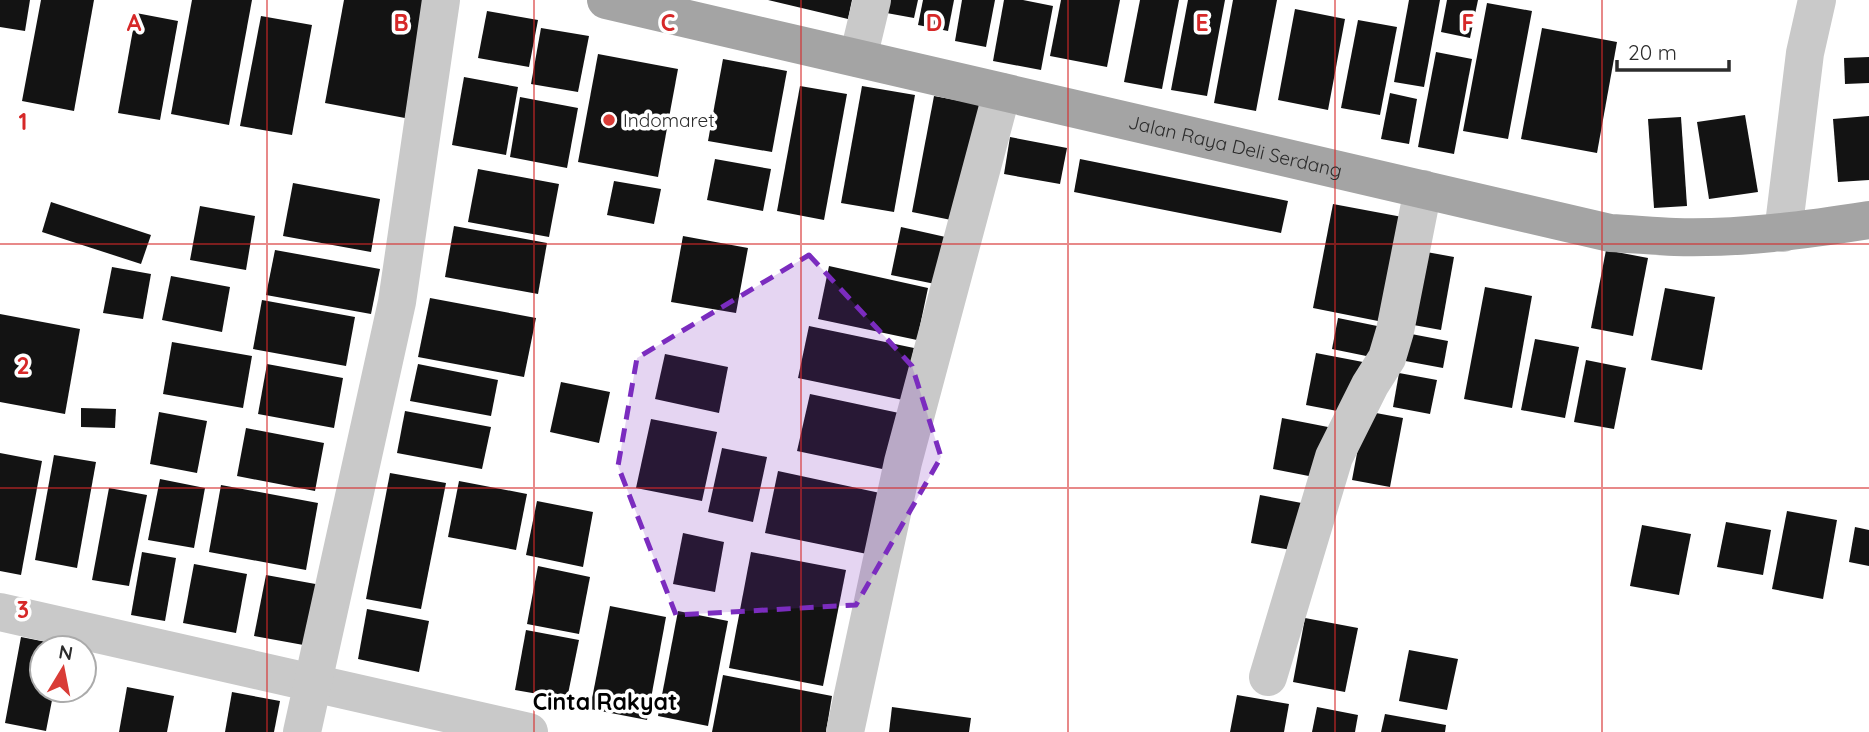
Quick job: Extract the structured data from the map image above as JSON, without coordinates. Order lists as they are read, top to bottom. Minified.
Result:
{"streets":{"main road":["Jalan Raya Deli Serdang"]},"districts":["Cinta Rakyat"],"places":["Indomaret"],"scale_bar":"20 m","north":"top","grid":{"columns":["A","B","C","D","E","F"],"rows":["1","2","3"]}}
